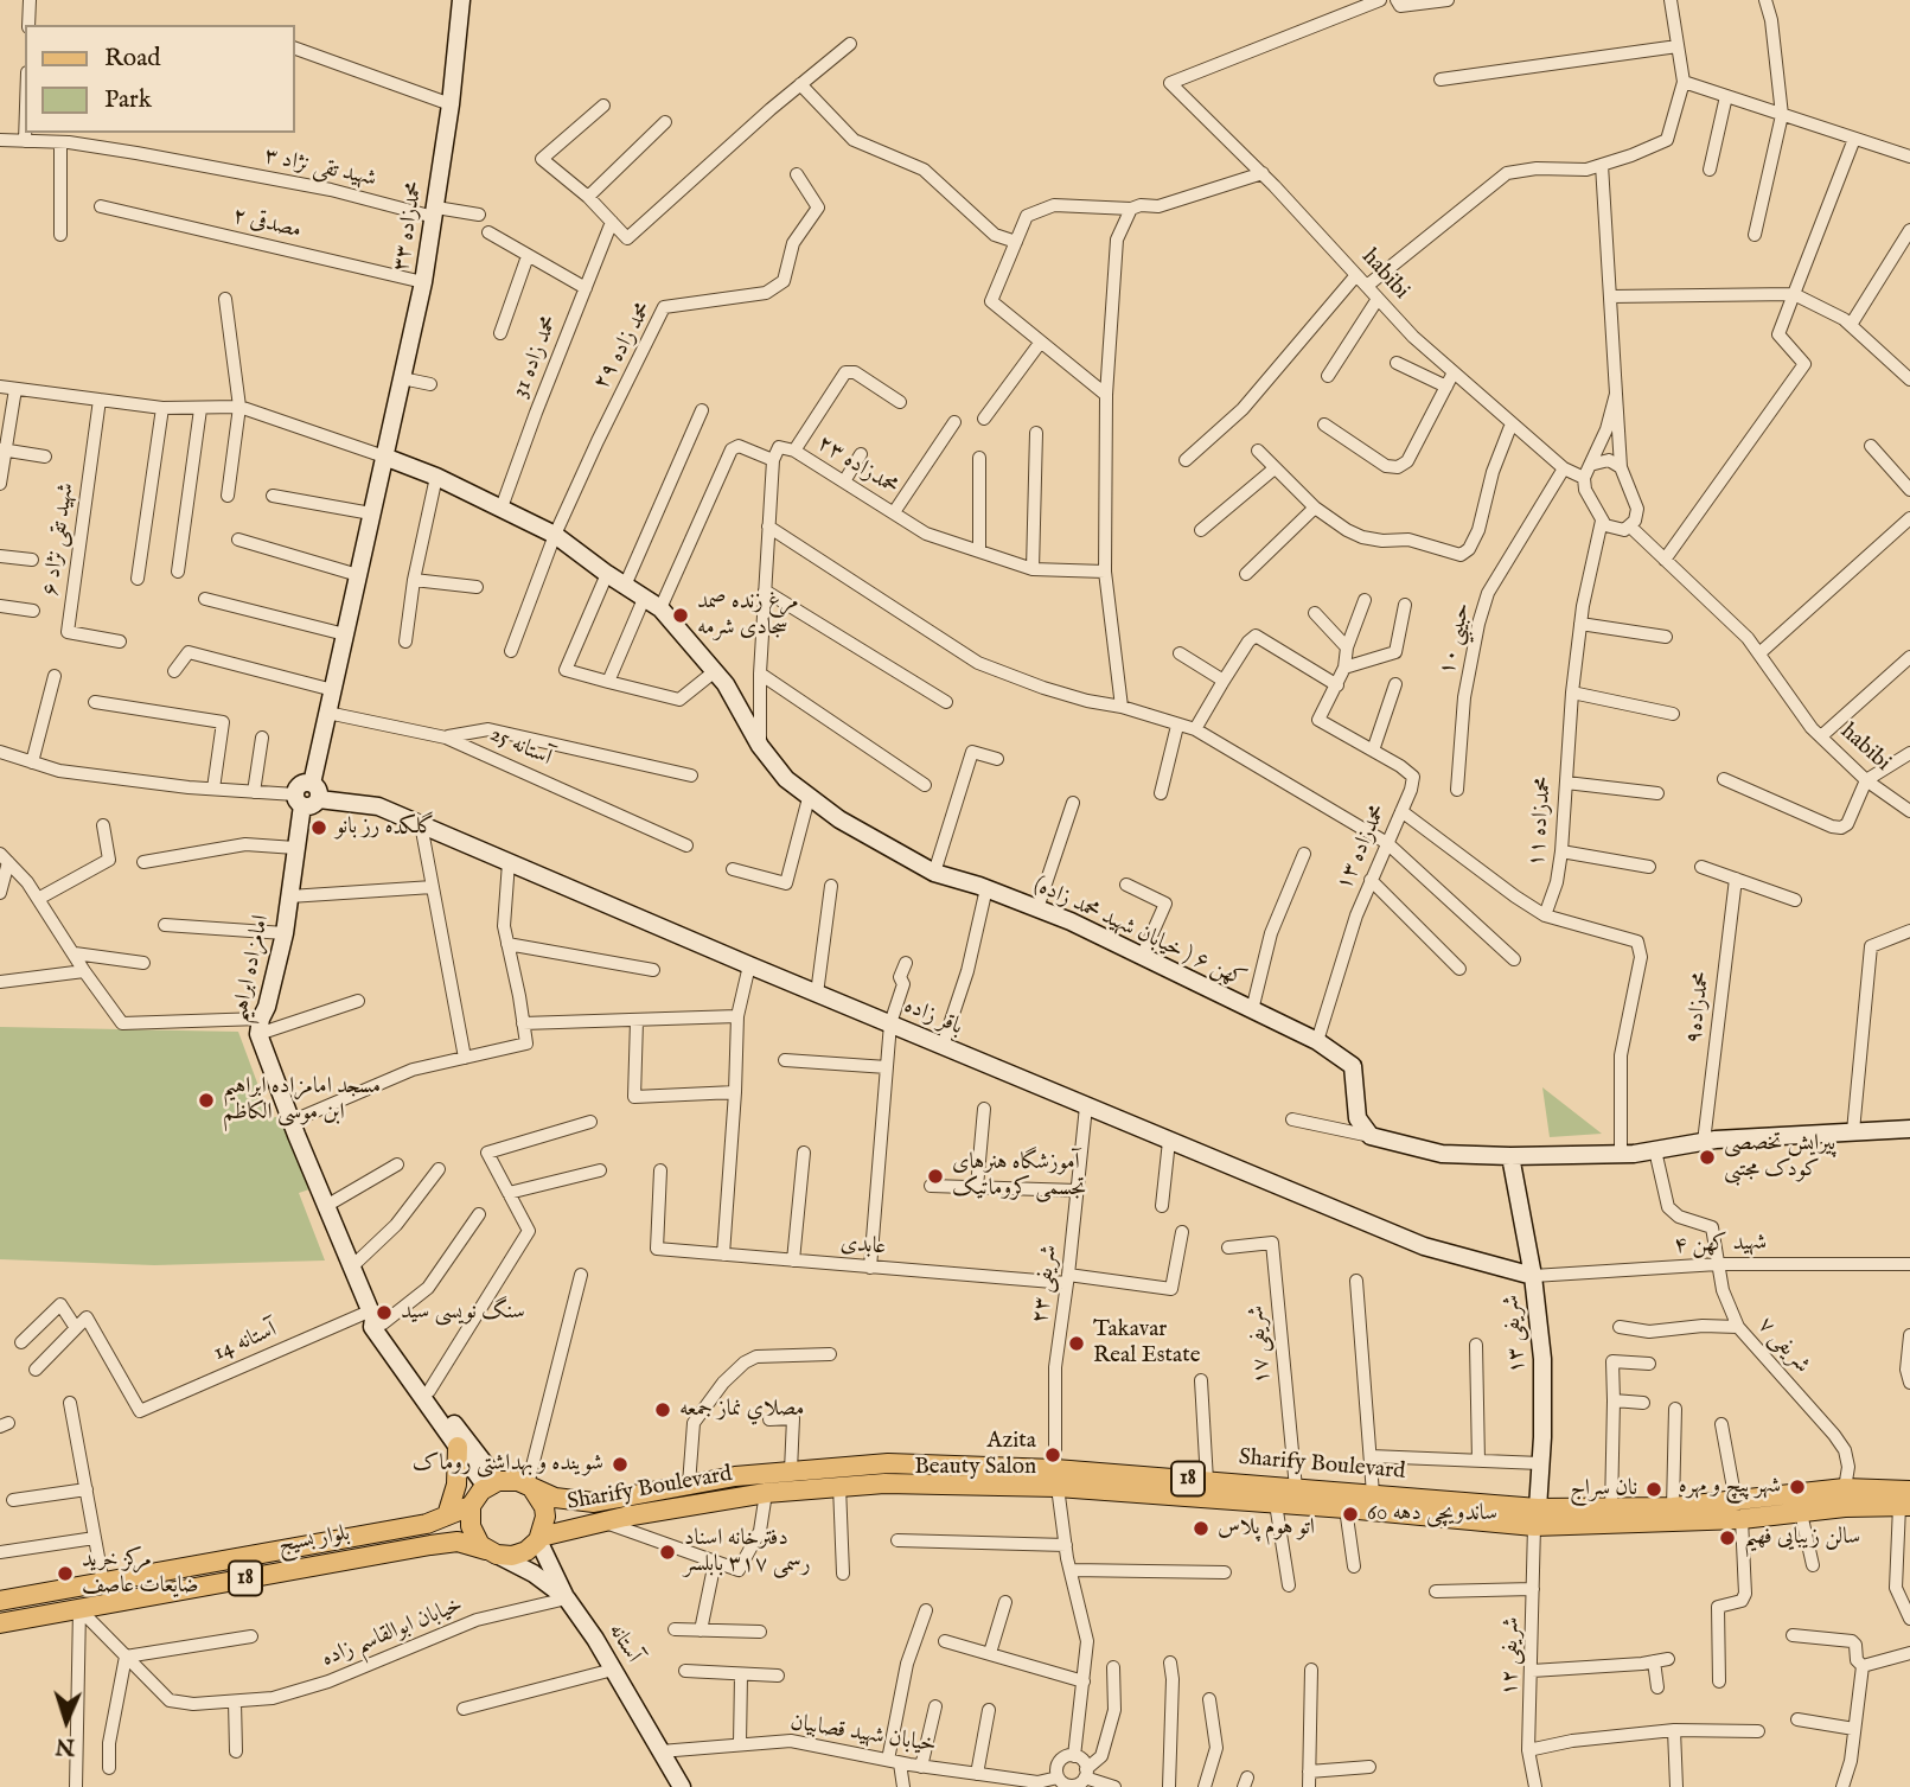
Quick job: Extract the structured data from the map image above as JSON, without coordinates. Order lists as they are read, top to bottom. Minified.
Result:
{"streets":{"main road":["Sharify Boulevard","18","بلوار بسیج"],"street":["شهید تقی نژاد ۳","مصدقی ۲","محمدزاده ۳۳","habibi","محمد زاده ۲۹","محمد زاده 31","محمدزاده ۲۳","شهید تقی نژاد ۶","حبيبي ١٠","آستانه 25","محمدزاده ۱۱","محمدزاده ۱۳","کهن ۶ ( خیابان شهید محمد زاده)","امامزاده ابراهیم","محمدزاده۹","باقر زاده","شهید کهن ۴","عابدی","شریفی ۲۳","شریفی ۱۳","آستانه 14","شریفی ۱۷","شریفی ۷","خیابان ابوالقاسم زاده","آستانه","شریفی ۱۲","خیابان شهید قصابیان"]},"crossings":[["شهید تقی نژاد ۳","محمدزاده ۳۳"],["مصدقی ۲","محمدزاده ۳۳"],["محمدزاده ۳۳","کهن ۶ ( خیابان شهید محمد زاده)"],["محمدزاده ۳۳","امامزاده ابراهیم"],["habibi","حبيبي ١٠"],["محمد زاده ۲۹","کهن ۶ ( خیابان شهید محمد زاده)"],["محمد زاده 31","کهن ۶ ( خیابان شهید محمد زاده)"],["آستانه 25","امامزاده ابراهیم"],["محمدزاده ۱۳","کهن ۶ ( خیابان شهید محمد زاده)"],["کهن ۶ ( خیابان شهید محمد زاده)","امامزاده ابراهیم"],["امامزاده ابراهیم","باقر زاده"],["امامزاده ابراهیم","آستانه 14"],["امامزاده ابراهیم","Sharify Boulevard"],["امامزاده ابراهیم","18"],["امامزاده ابراهیم","بلوار بسیج"],["امامزاده ابراهیم","آستانه"],["باقر زاده","شهید کهن ۴"],["باقر زاده","شریفی ۲۳"],["باقر زاده","شریفی ۱۳"],["شهید کهن ۴","شریفی ۱۳"],["شهید کهن ۴","شریفی ۷"],["عابدی","شریفی ۲۳"],["شریفی ۲۳","Sharify Boulevard"],["شریفی ۲۳","خیابان شهید قصابیان"],["شریفی ۱۳","Sharify Boulevard"],["شریفی ۱۳","شریفی ۱۲"],["شریفی ۱۷","Sharify Boulevard"],["شریفی ۷","Sharify Boulevard"],["Sharify Boulevard","18"],["Sharify Boulevard","بلوار بسیج"],["Sharify Boulevard","آستانه"],["Sharify Boulevard","شریفی ۱۲"],["18","بلوار بسیج"],["18","آستانه"],["بلوار بسیج","خیابان ابوالقاسم زاده"],["بلوار بسیج","آستانه"],["خیابان ابوالقاسم زاده","آستانه"],["آستانه","خیابان شهید قصابیان"]],"places":["مرغ زنده صمد سجادی شرمه","گلکده رز بانو","مسجد امامزاده ابراهیم ابن موسی الکاظم","پیرایش تخصصی کودک مجتبی","آموزشگاه هنرهای تجسمی کروماتیک","سنگ نویسی سید","Takavar Real Estate","مصلاي نماز جمعه","Azita Beauty Salon","شوینده و بهداشتی روماک","شهر پیچ و مهره","نان سراج","ساندویچی دهه 60","اتو هوم پلاس","سالن زیبایی فهیم","دفترخانه اسناد رسمی ۳۱۷ بابلسر","مرکز خرید ضایعات عاصف"],"legend":["Road","Park"],"north":"bottom"}
